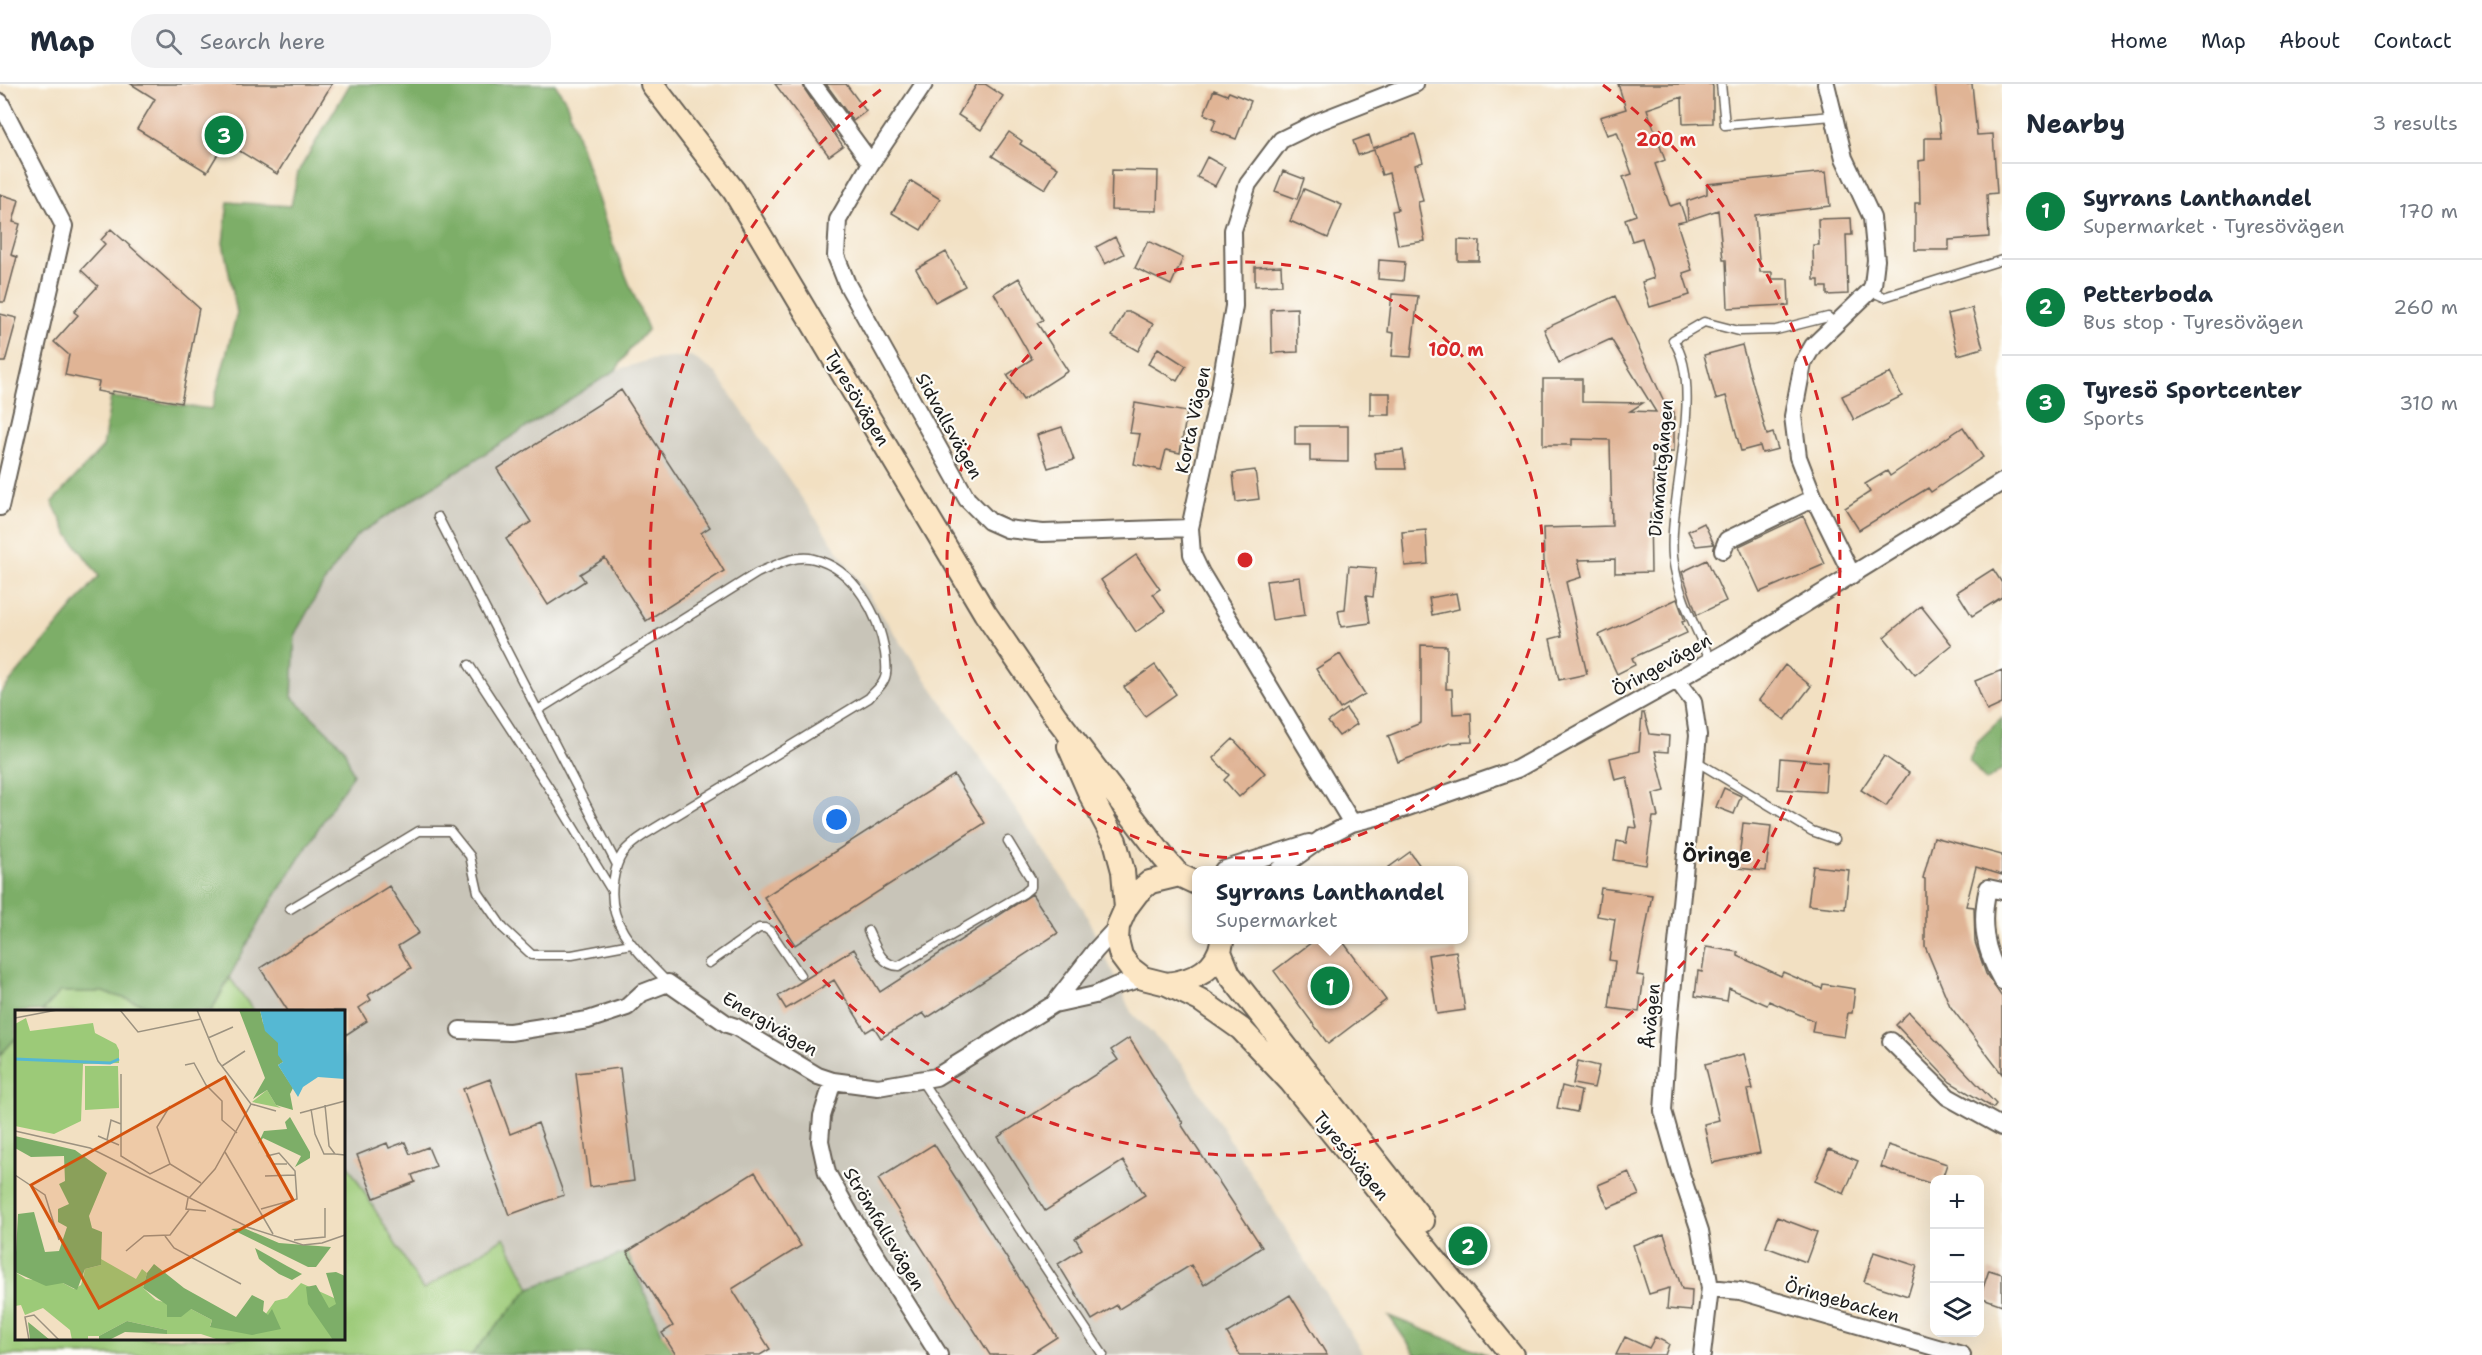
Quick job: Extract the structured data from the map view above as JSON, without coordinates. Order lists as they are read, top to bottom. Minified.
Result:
{"streets":{"main road":["Tyresövägen"],"street":["Korta Vägen","Sidvallsvägen","Öringevägen","Åvägen","Energivägen","Strömfallsvägen","Öringebacken"],"lane":["Diamantgången"]},"crossings":[["Tyresövägen","Energivägen"],["Korta Vägen","Sidvallsvägen"],["Korta Vägen","Öringevägen"],["Diamantgången","Öringevägen"],["Öringevägen","Åvägen"],["Åvägen","Öringebacken"],["Energivägen","Strömfallsvägen"]],"districts":["Öringe"],"page":{"header":"Map","search":"Search here","nav":["Home","Map","About","Contact"],"heading":["Nearby","3 results"],"pins":["3","1","2"],"list":[{"mark":"1","name":"Syrrans Lanthandel","note":"Supermarket · Tyresövägen","value":"170 m"},{"mark":"2","name":"Petterboda","note":"Bus stop · Tyresövägen","value":"260 m"},{"mark":"3","name":"Tyresö Sportcenter","note":"Sports","value":"310 m"}],"popup":["Syrrans Lanthandel","Supermarket"],"map_buttons":["+","−"]},"rings":["200 m","100 m"]}
